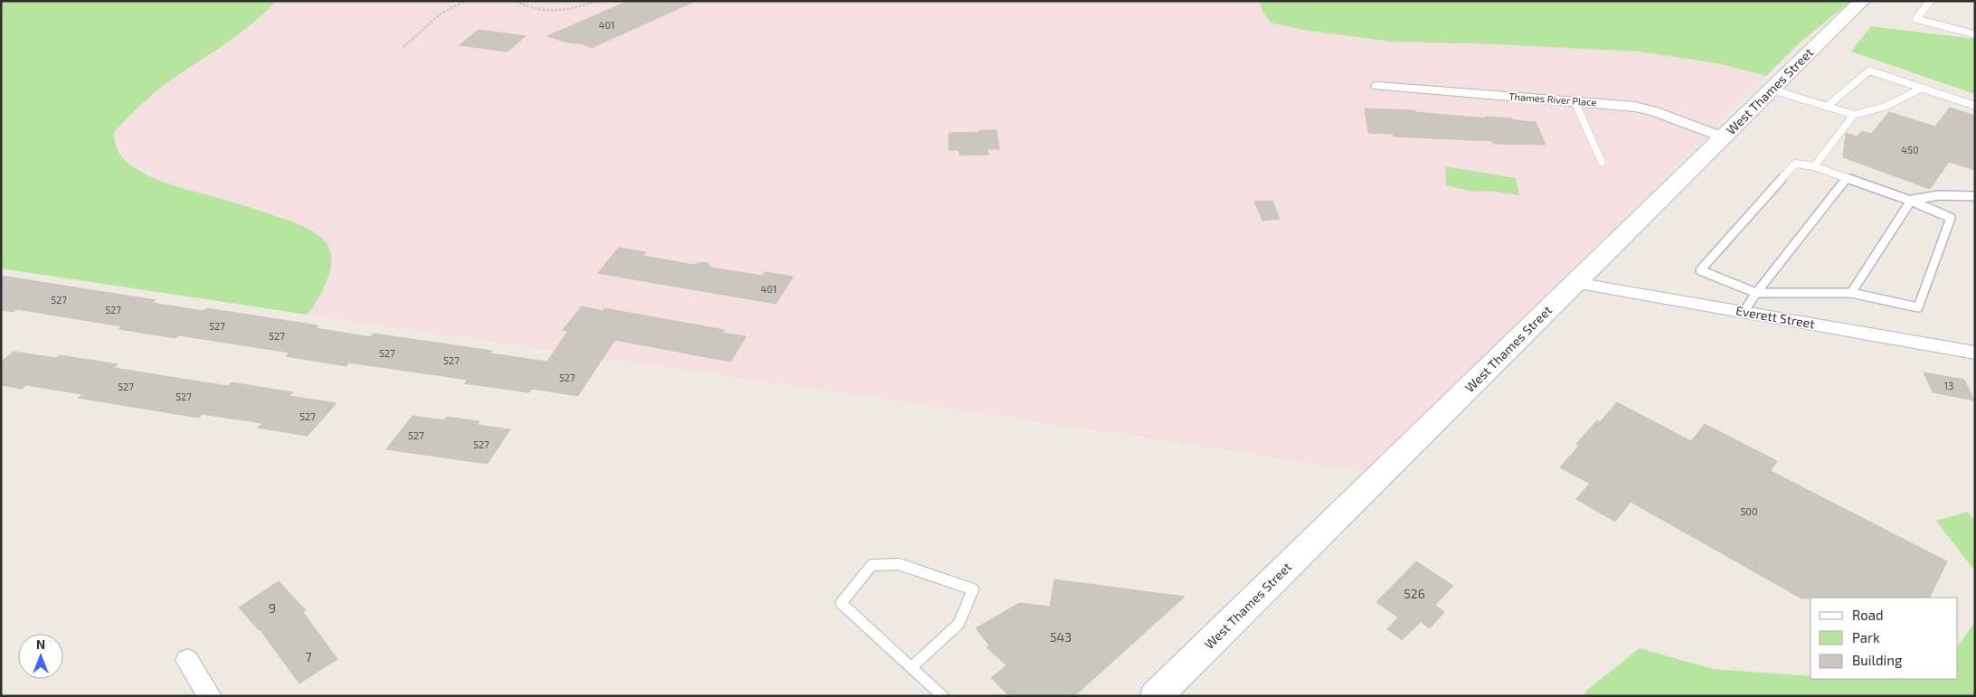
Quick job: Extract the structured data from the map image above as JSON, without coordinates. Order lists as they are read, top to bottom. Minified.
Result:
{"streets":{"main road":["West Thames Street"],"street":["Thames River Place","Everett Street"]},"crossings":[["West Thames Street","Thames River Place"],["West Thames Street","Everett Street"]],"house_numbers":["401","450","401","527","527","527","527","527","527","527","13","527","527","527","527","527","500","526","9","543","7"],"legend":["Road","Park","Building"],"north":"top"}
